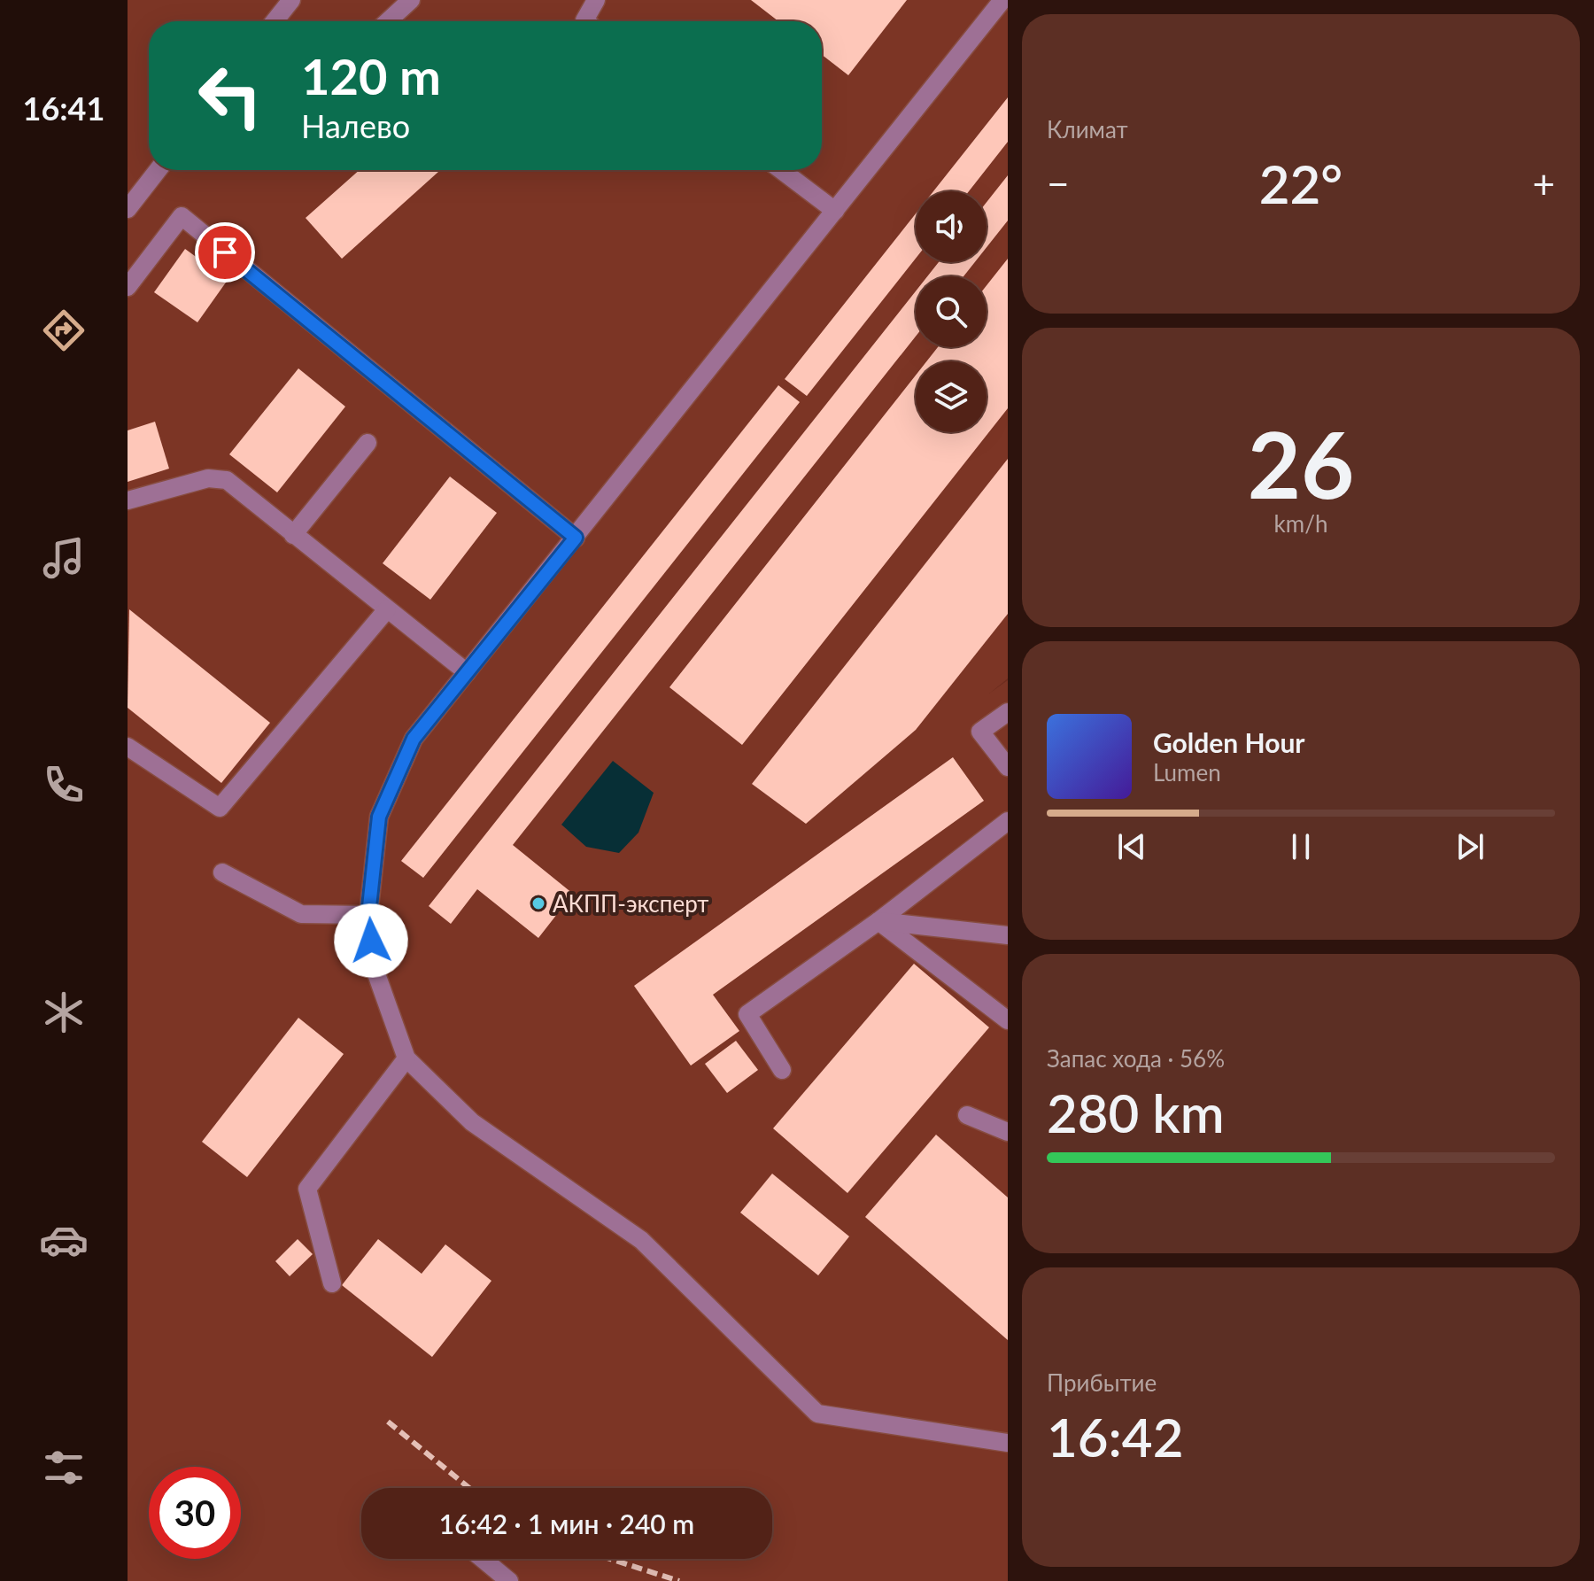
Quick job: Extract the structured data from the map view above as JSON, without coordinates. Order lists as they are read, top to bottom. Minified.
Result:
{"places":["АКПП-эксперт"],"page":{"tabs":"16:41","tile":["Климат",["26","km/h"],["Запас хода · 56%","280 km"],["Прибытие","16:42"]],"turn":["120 m","Налево"],"heat":["−","22°","+"],"song":["Golden Hour","Lumen"],"limit":"30","trip":"16:42 · 1 мин · 240 m"}}
